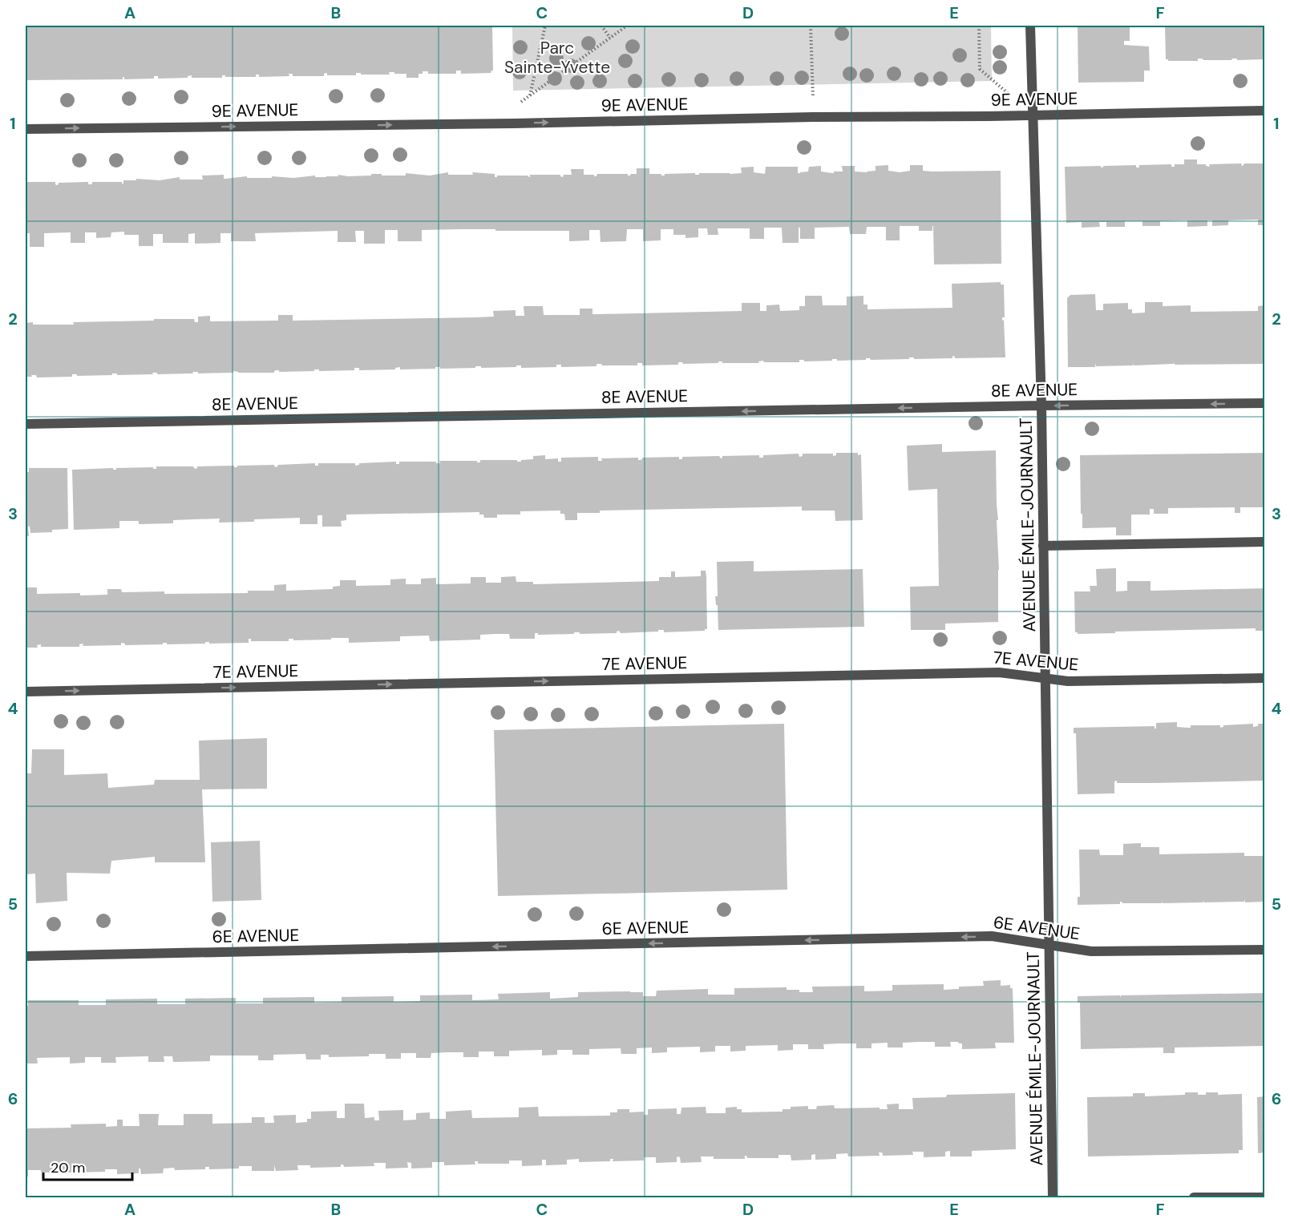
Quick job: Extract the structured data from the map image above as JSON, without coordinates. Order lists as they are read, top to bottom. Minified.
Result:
{"streets":{"street":["9E AVENUE","8E AVENUE","AVENUE ÉMILE-JOURNAULT","7E AVENUE","6E AVENUE"]},"crossings":[["9E AVENUE","AVENUE ÉMILE-JOURNAULT"],["8E AVENUE","AVENUE ÉMILE-JOURNAULT"],["AVENUE ÉMILE-JOURNAULT","7E AVENUE"],["AVENUE ÉMILE-JOURNAULT","6E AVENUE"]],"one_way":["9E AVENUE","8E AVENUE","7E AVENUE","6E AVENUE"],"parks":["Parc Sainte-Yvette"],"scale_bar":"20 m","grid":{"columns":["A","B","C","D","E","F"],"rows":["1","2","3","4","5","6"]}}
